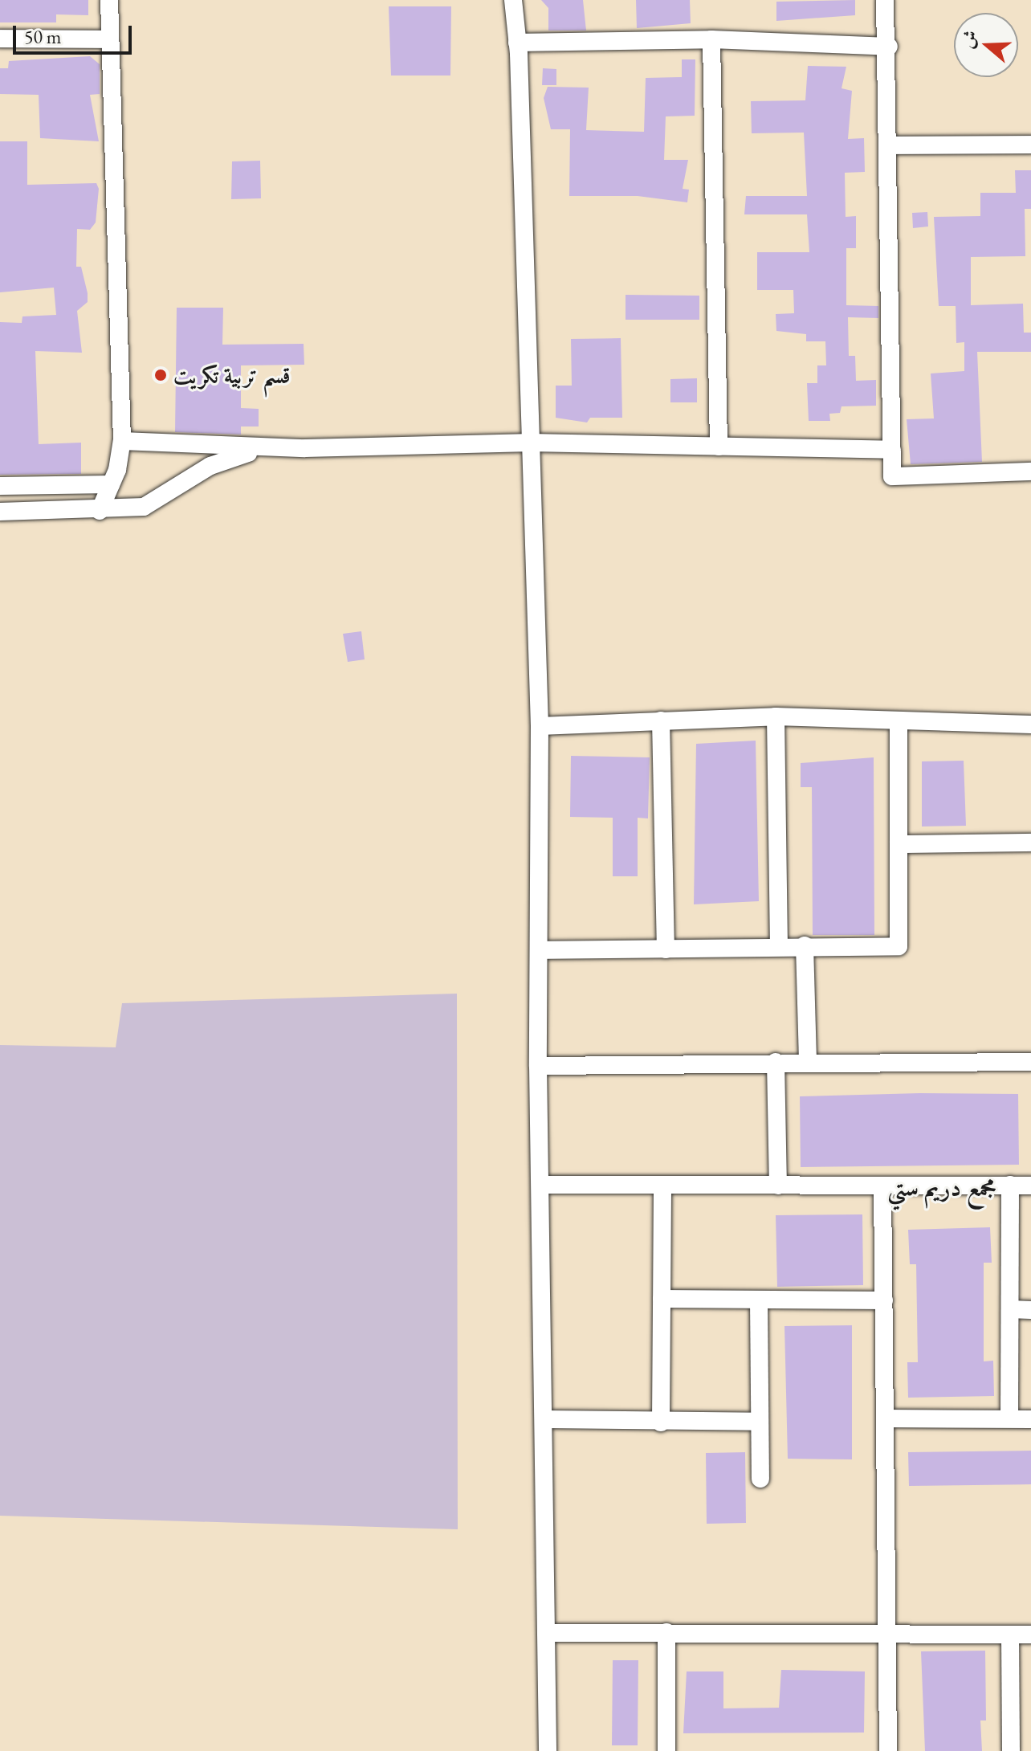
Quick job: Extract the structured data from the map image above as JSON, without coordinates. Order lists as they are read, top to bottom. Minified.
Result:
{"districts":["مجمع دريم ستي"],"places":["قسم تربية تكريت"],"scale_bar":"50 m","north":"left"}
